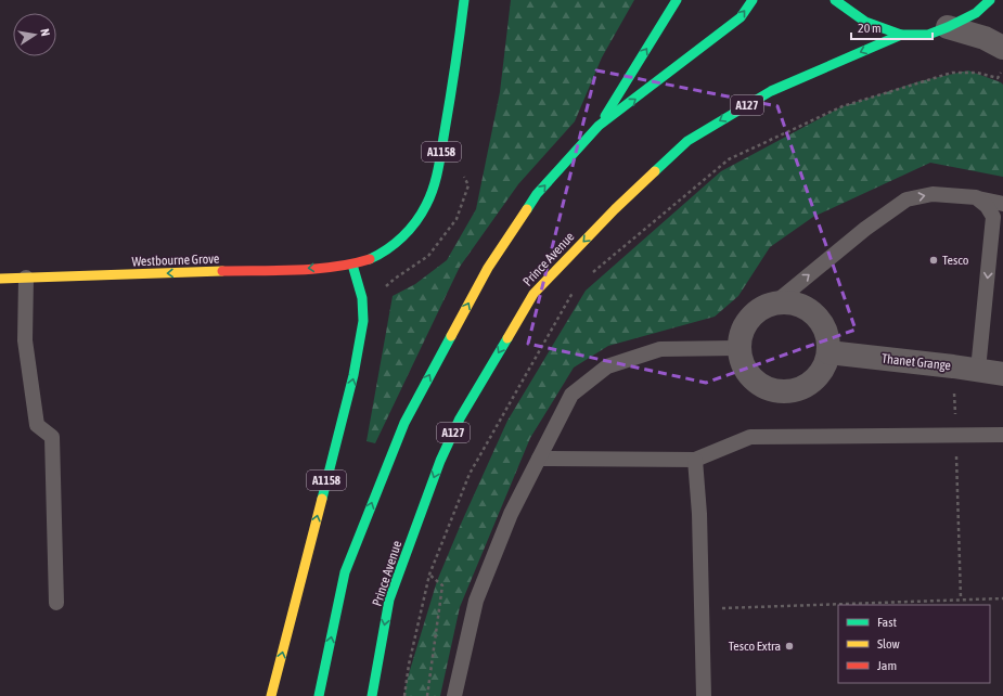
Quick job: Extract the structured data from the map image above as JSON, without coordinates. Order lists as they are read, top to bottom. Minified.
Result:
{"streets":{"main road":["A127","A1158","Prince Avenue","Westbourne Grove"],"street":["Thanet Grange"]},"crossings":[["A1158","Westbourne Grove"]],"one_way":["Westbourne Grove"],"places":["Tesco","Tesco Extra"],"legend":["Fast","Slow","Jam"],"scale_bar":"20 m","north":"right"}
